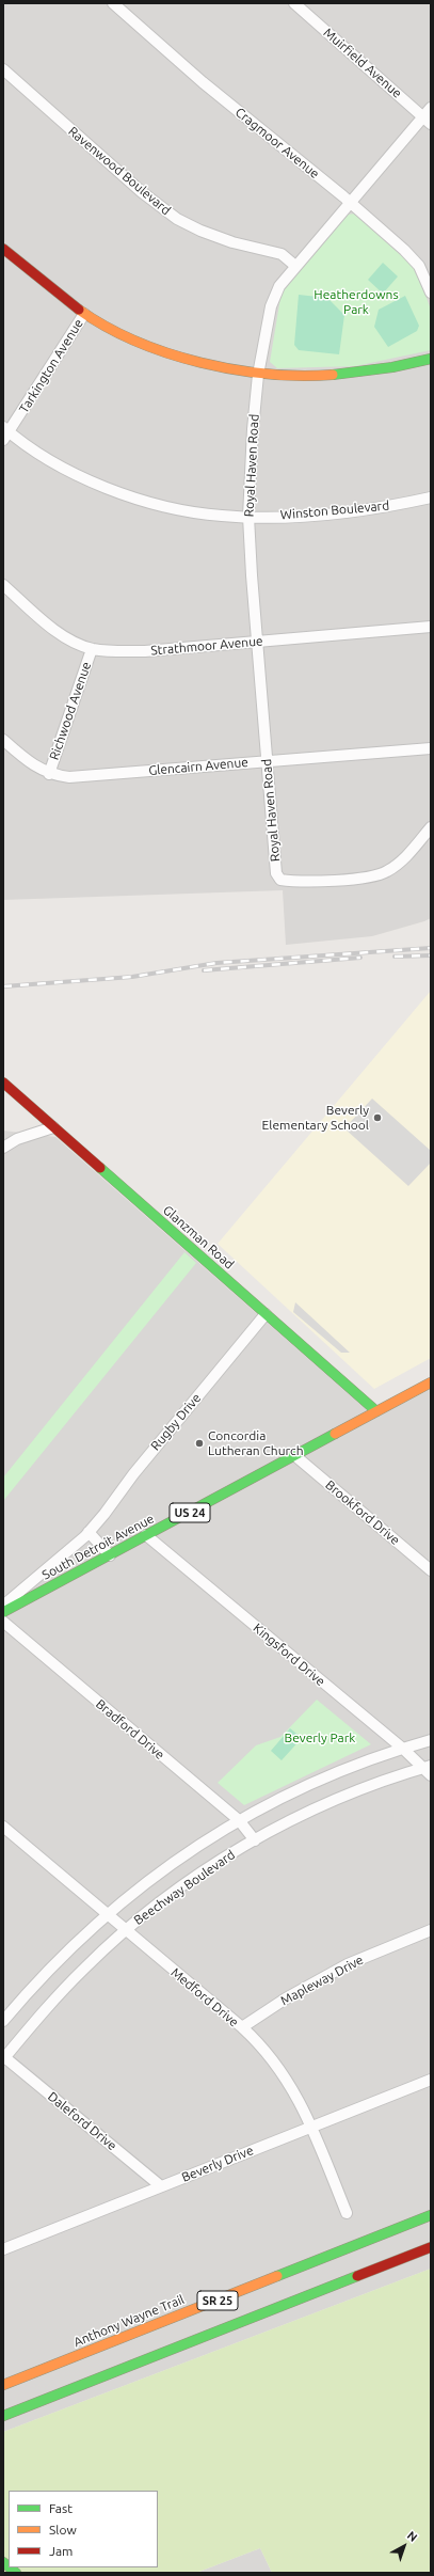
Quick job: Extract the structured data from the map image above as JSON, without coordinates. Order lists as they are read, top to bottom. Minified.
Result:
{"streets":{"main road":["Glanzman Road","US 24","South Detroit Avenue","SR 25","Anthony Wayne Trail"],"street":["Muirfield Avenue","Cragmoor Avenue","Ravenwood Boulevard","Tarkington Avenue","Royal Haven Road","Winston Boulevard","Strathmoor Avenue","Richwood Avenue","Glencairn Avenue","Rugby Drive","Brookford Drive","Kingsford Drive","Bradford Drive","Beechway Boulevard","Mapleway Drive","Medford Drive","Daleford Drive","Beverly Drive"]},"crossings":[["Muirfield Avenue","Royal Haven Road"],["Cragmoor Avenue","Royal Haven Road"],["Ravenwood Boulevard","Royal Haven Road"],["Tarkington Avenue","Winston Boulevard"],["Royal Haven Road","Winston Boulevard"],["Royal Haven Road","Strathmoor Avenue"],["Royal Haven Road","Glencairn Avenue"],["Strathmoor Avenue","Richwood Avenue"],["Richwood Avenue","Glencairn Avenue"],["Glanzman Road","Rugby Drive"],["Glanzman Road","South Detroit Avenue"],["Brookford Drive","South Detroit Avenue"],["South Detroit Avenue","Kingsford Drive"],["Kingsford Drive","Beechway Boulevard"],["Bradford Drive","Beechway Boulevard"],["Beechway Boulevard","Medford Drive"],["Beechway Boulevard","Daleford Drive"],["Mapleway Drive","Medford Drive"],["Medford Drive","Beverly Drive"],["Daleford Drive","Beverly Drive"]],"parks":["Heatherdowns Park","Beverly Park"],"places":["Beverly Elementary School","Concordia Lutheran Church"],"legend":["Fast","Slow","Jam"],"north":"top right"}
